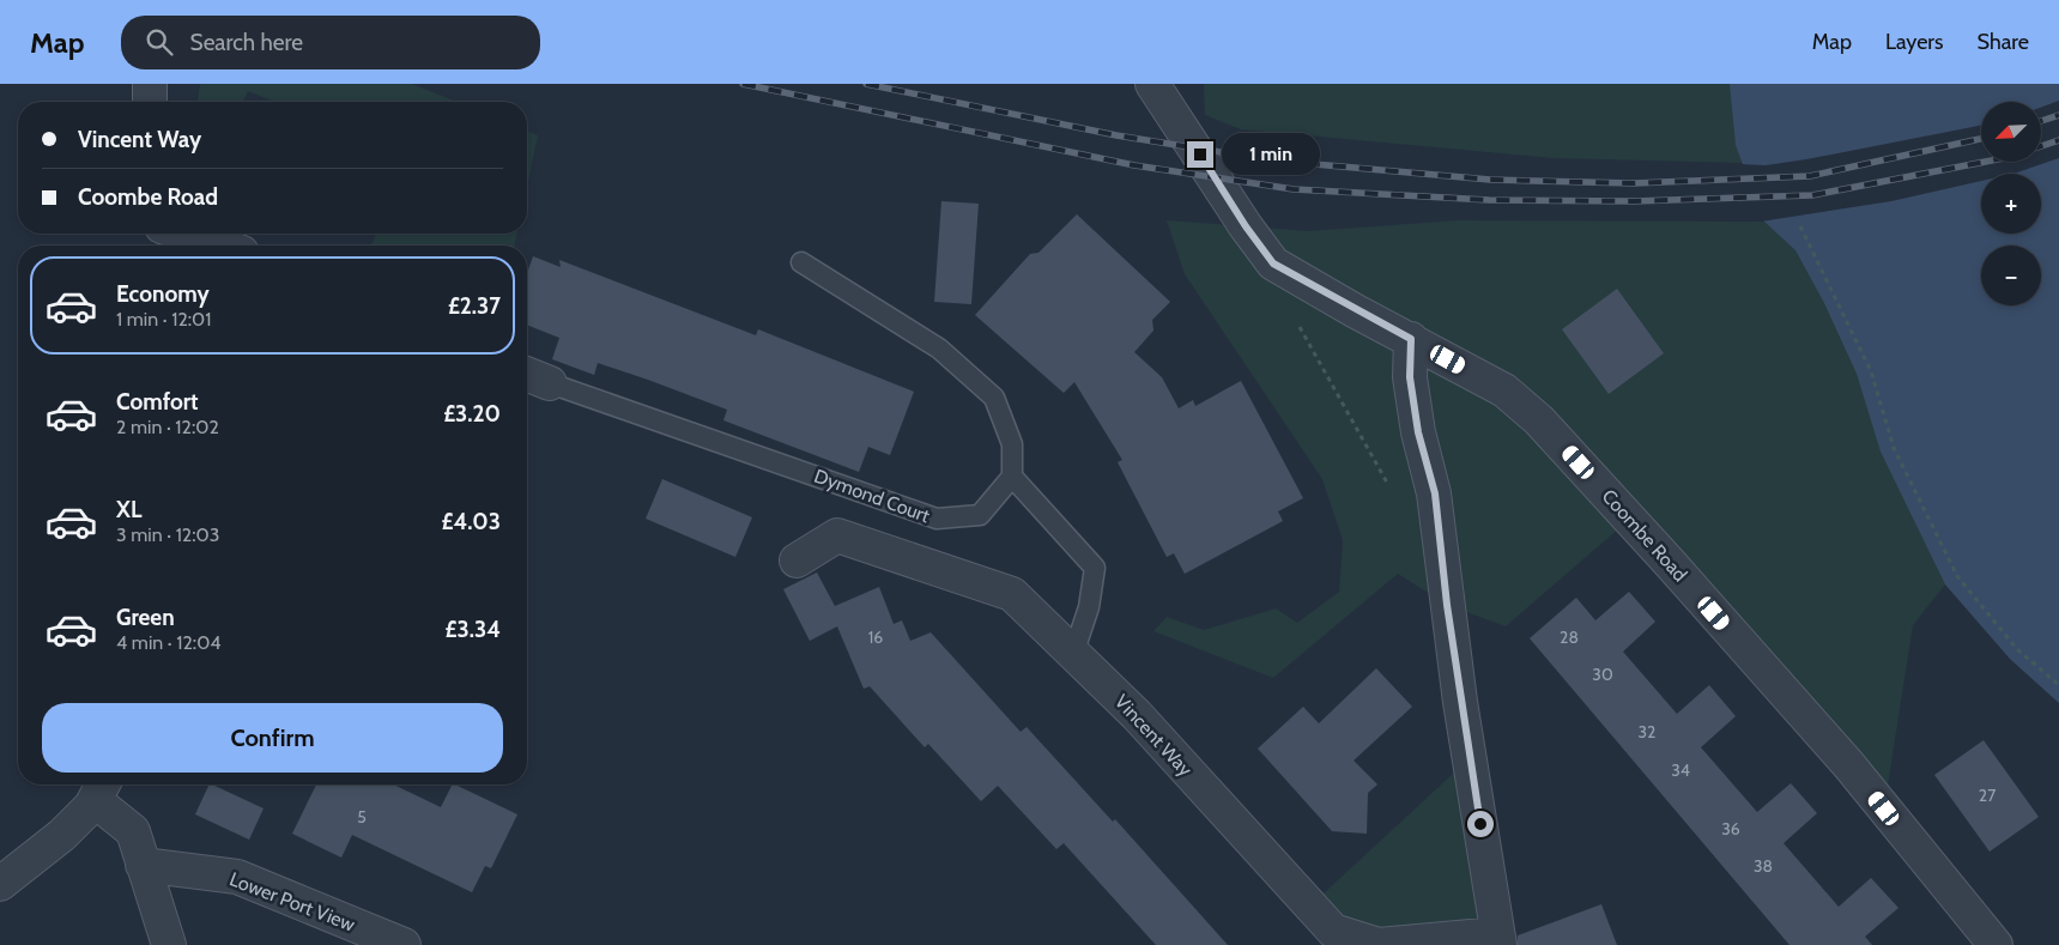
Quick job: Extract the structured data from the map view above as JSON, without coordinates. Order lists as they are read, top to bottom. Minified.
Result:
{"streets":{"street":["Dymond Court","Coombe Road","Vincent Way","Lower Port View"]},"crossings":[["Coombe Road","Vincent Way"]],"house_numbers":["16","28","30","32","34","27","5","36","38"],"north":"bottom left","page":{"header":"Map","search":"Search here","nav":["Map","Layers","Share"],"map_buttons":["+","−"],"banner":["Vincent Way","Coombe Road"],"bubble":"1 min","list":[{"name":"Economy","note":"1 min · 12:01","value":"£2.37"},{"name":"Comfort","note":"2 min · 12:02","value":"£3.20"},{"name":"XL","note":"3 min · 12:03","value":"£4.03"},{"name":"Green","note":"4 min · 12:04","value":"£3.34"}],"buttons":"Confirm"}}
